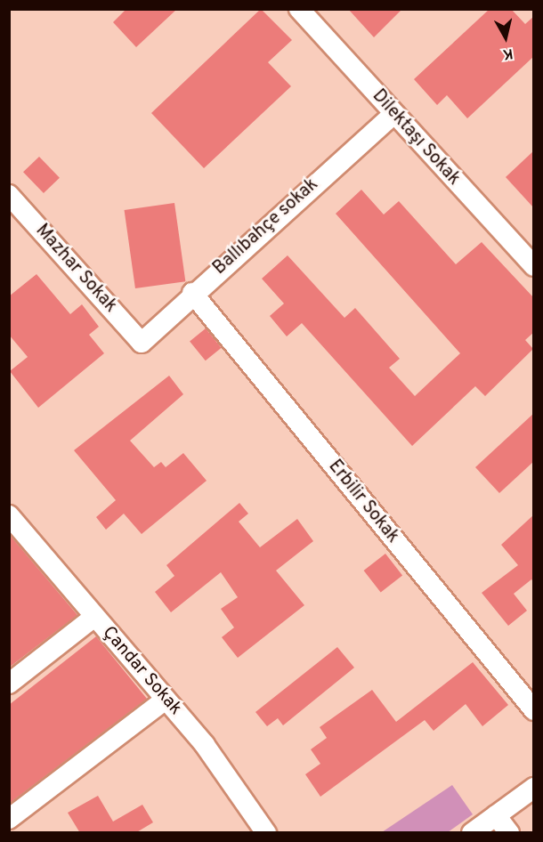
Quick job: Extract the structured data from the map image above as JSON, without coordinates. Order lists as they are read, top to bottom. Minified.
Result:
{"streets":{"street":["Dilektaşı Sokak","Ballıbahçe sokak","Mazhar Sokak","Erbilir Sokak","Çandar Sokak"]},"crossings":[["Dilektaşı Sokak","Ballıbahçe sokak"],["Ballıbahçe sokak","Mazhar Sokak"],["Ballıbahçe sokak","Erbilir Sokak"]],"north":"bottom"}
